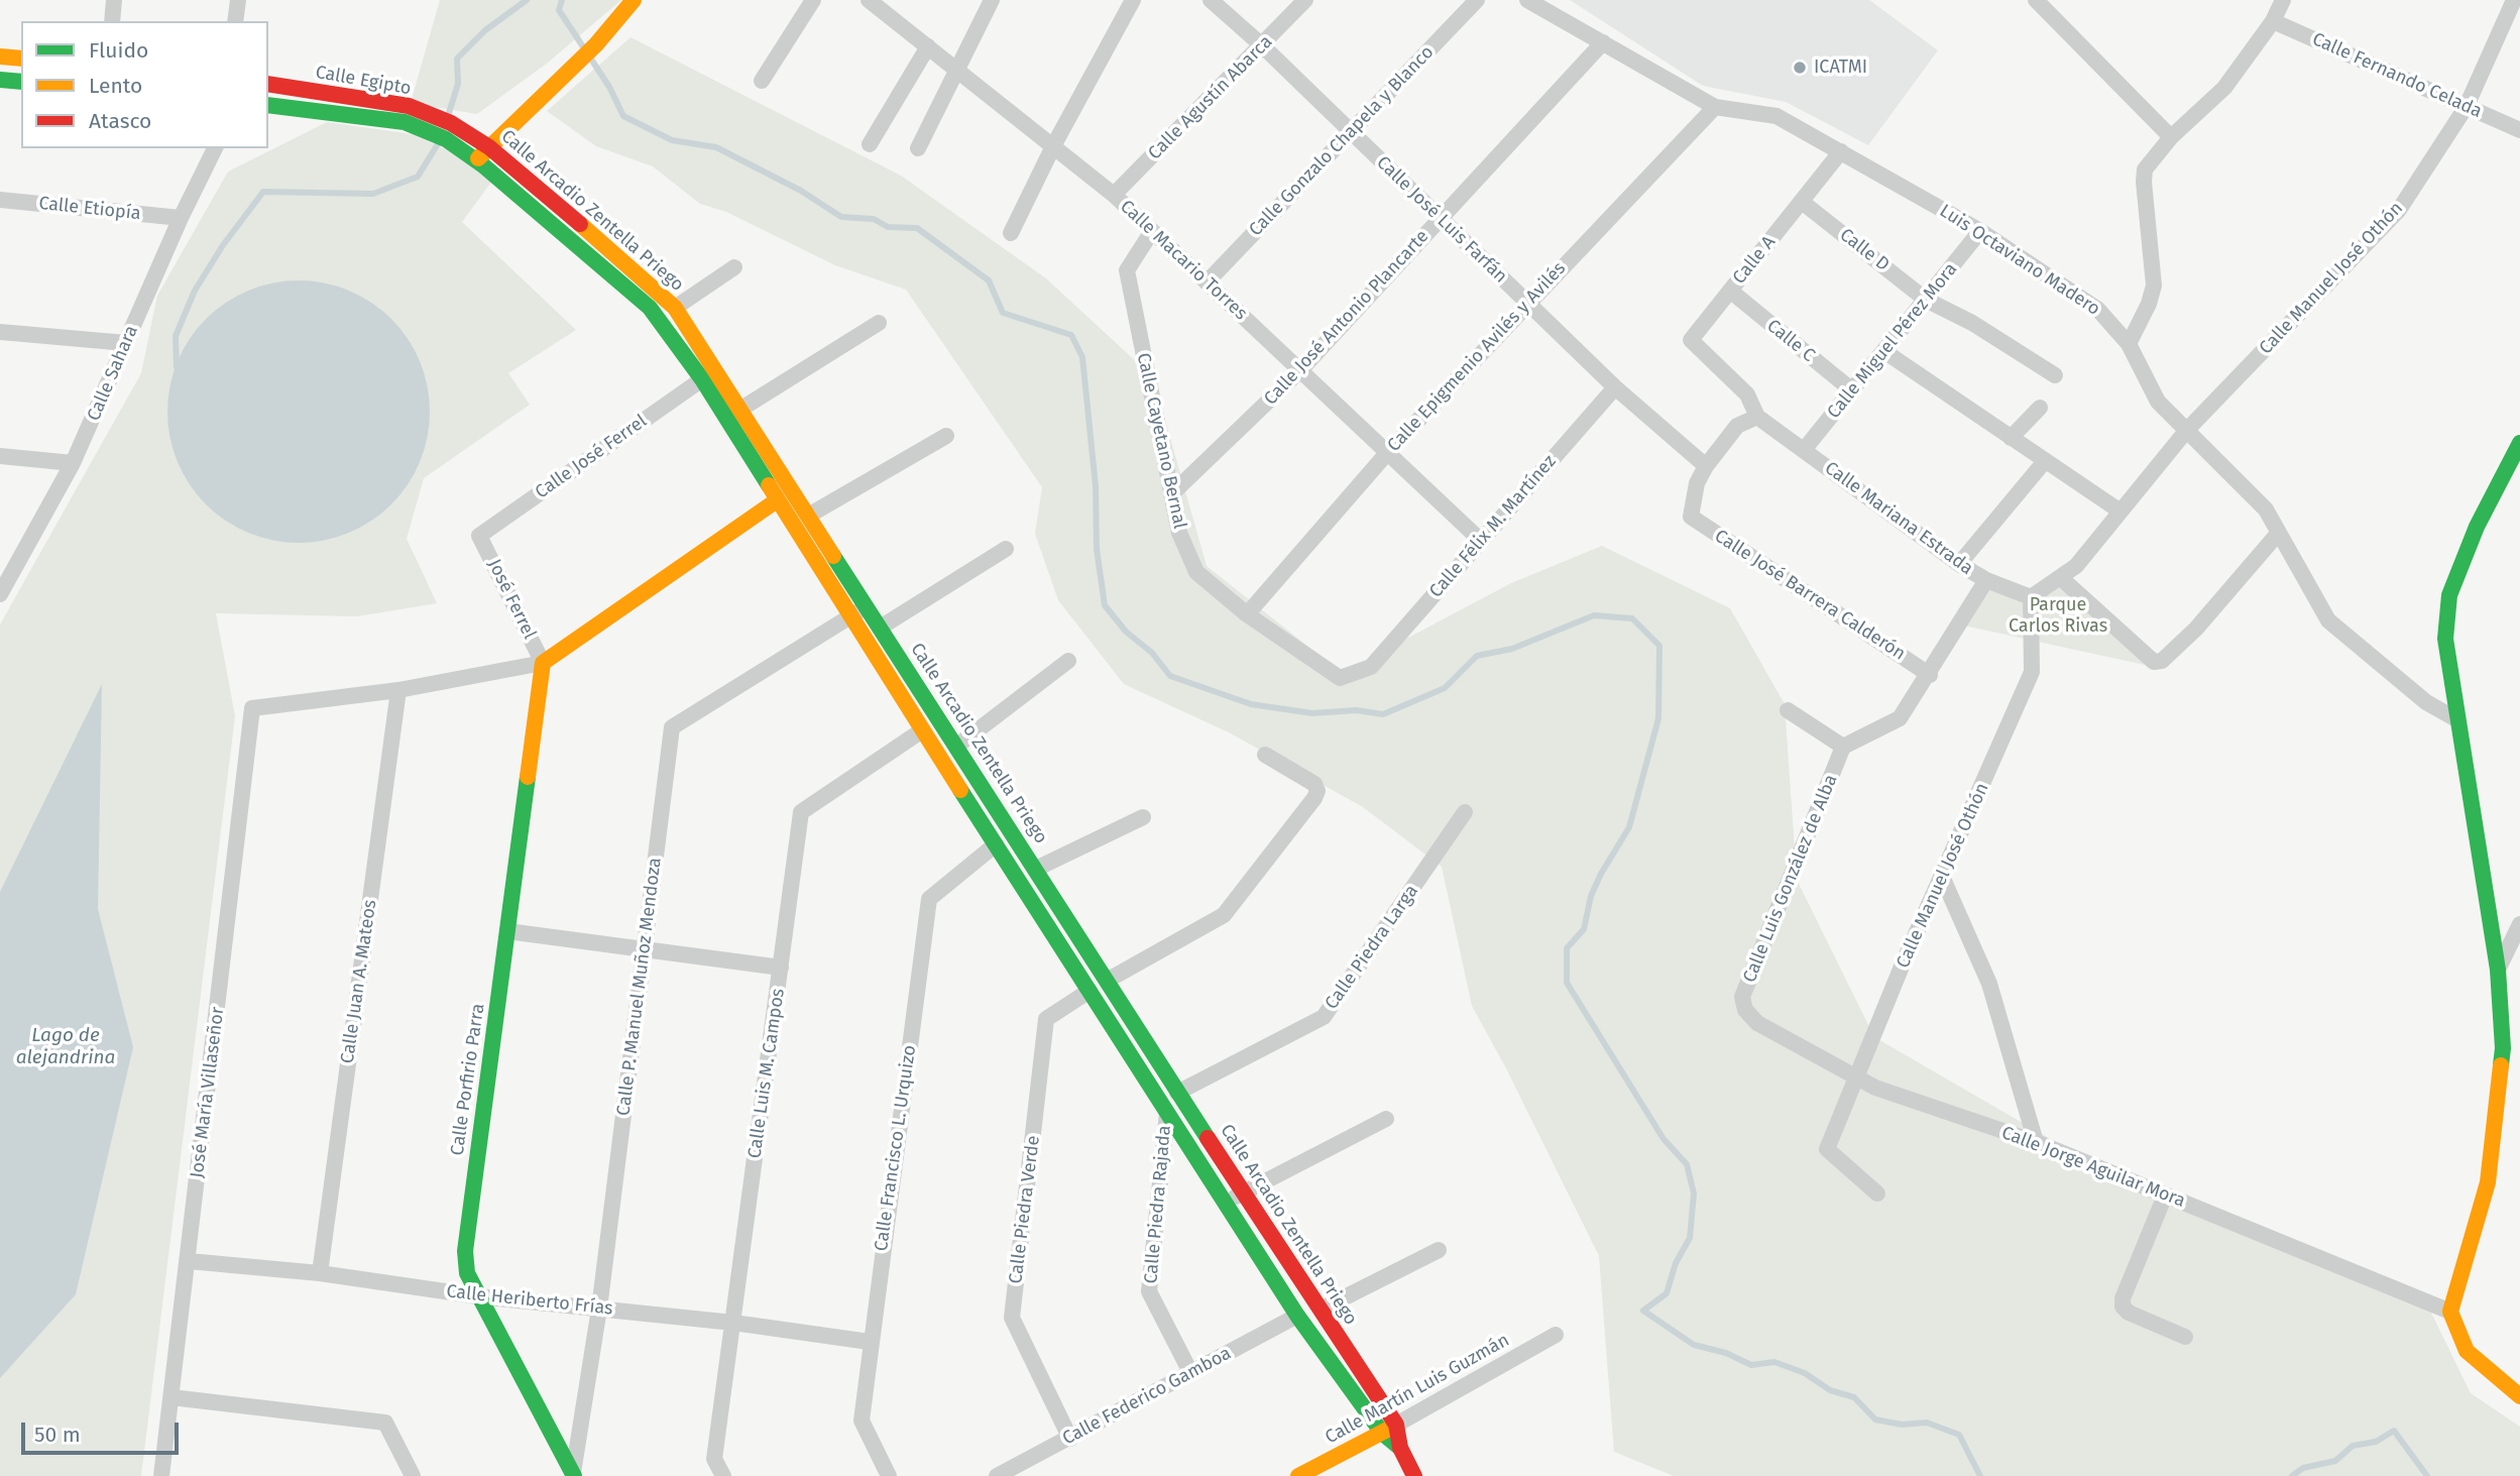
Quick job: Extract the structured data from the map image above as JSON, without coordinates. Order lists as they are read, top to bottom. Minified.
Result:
{"streets":{"street":["Calle Fernando Celada","Calle Egipto","Calle Agustín Abarca","Calle Gonzalo Chapela y Blanco","Calle Etiopía","Calle Arcadio Zentella Priego","Calle José Luis Farfán","Calle D","Calle Macario Torres","Calle A","Luis Octaviano Madero","Calle Manuel José Othón","Calle José Antonio Plancarte","Calle C","Calle Miguel Pérez Mora","Calle Epigmenio Avilés y Avilés","Calle Sahara","Calle Cayetano Bernal","Calle José Ferrel","Calle Mariana Estrada","Calle Félix M. Martínez","Calle José Barrera Calderón","José Ferrel","Calle Luis González de Alba","Calle Piedra Larga","Calle Juan A. Mateos","Calle P. Manuel Muñoz Mendoza","Calle Luis M. Campos","Calle Porfirio Parra","José María Villaseñor","Calle Francisco L. Urquizo","Calle Jorge Aguilar Mora","Calle Piedra Rajada","Calle Piedra Verde","Calle Heriberto Frías","Calle Martín Luis Guzmán","Calle Federico Gamboa"]},"crossings":[["Calle Fernando Celada","Calle Manuel José Othón"],["Calle Egipto","Calle Arcadio Zentella Priego"],["Calle Agustín Abarca","Calle José Luis Farfán"],["Calle Agustín Abarca","Calle Macario Torres"],["Calle Gonzalo Chapela y Blanco","Calle José Luis Farfán"],["Calle Gonzalo Chapela y Blanco","Calle Macario Torres"],["Calle Etiopía","Calle Sahara"],["Calle Arcadio Zentella Priego","Calle José Ferrel"],["Calle Arcadio Zentella Priego","Calle Piedra Larga"],["Calle Arcadio Zentella Priego","Calle P. Manuel Muñoz Mendoza"],["Calle Arcadio Zentella Priego","Calle Luis M. Campos"],["Calle Arcadio Zentella Priego","Calle Francisco L. Urquizo"],["Calle Arcadio Zentella Priego","Calle Piedra Rajada"],["Calle Arcadio Zentella Priego","Calle Piedra Verde"],["Calle Arcadio Zentella Priego","Calle Martín Luis Guzmán"],["Calle Arcadio Zentella Priego","Calle Federico Gamboa"],["Calle José Luis Farfán","Calle José Antonio Plancarte"],["Calle José Luis Farfán","Calle Epigmenio Avilés y Avilés"],["Calle José Luis Farfán","Calle Félix M. Martínez"],["Calle José Luis Farfán","Calle José Barrera Calderón"],["Calle D","Calle A"],["Calle D","Calle Miguel Pérez Mora"],["Calle Macario Torres","Calle José Antonio Plancarte"],["Calle Macario Torres","Calle Epigmenio Avilés y Avilés"],["Calle Macario Torres","Calle Cayetano Bernal"],["Calle Macario Torres","Calle Félix M. Martínez"],["Calle A","Luis Octaviano Madero"],["Calle A","Calle C"],["Calle A","Calle Mariana Estrada"],["Luis Octaviano Madero","Calle Manuel José Othón"],["Luis Octaviano Madero","Calle José Antonio Plancarte"],["Luis Octaviano Madero","Calle Miguel Pérez Mora"],["Luis Octaviano Madero","Calle Epigmenio Avilés y Avilés"],["Calle Manuel José Othón","Calle Mariana Estrada"],["Calle Manuel José Othón","Calle Jorge Aguilar Mora"],["Calle José Antonio Plancarte","Calle Cayetano Bernal"],["Calle C","Calle Miguel Pérez Mora"],["Calle Miguel Pérez Mora","Calle Mariana Estrada"],["Calle Epigmenio Avilés y Avilés","Calle Cayetano Bernal"],["Calle Cayetano Bernal","Calle Félix M. Martínez"],["Calle José Ferrel","José Ferrel"],["José Ferrel","Calle Porfirio Parra"],["Calle Luis González de Alba","Calle Jorge Aguilar Mora"],["Calle Juan A. Mateos","José María Villaseñor"],["Calle Juan A. Mateos","Calle Heriberto Frías"],["Calle P. Manuel Muñoz Mendoza","Calle Porfirio Parra"],["Calle P. Manuel Muñoz Mendoza","Calle Heriberto Frías"],["Calle Luis M. Campos","Calle Heriberto Frías"],["Calle Porfirio Parra","Calle Heriberto Frías"],["José María Villaseñor","Calle Heriberto Frías"],["Calle Francisco L. Urquizo","Calle Heriberto Frías"],["Calle Piedra Rajada","Calle Federico Gamboa"],["Calle Piedra Verde","Calle Federico Gamboa"]],"water":["Lago de alejandrina"],"parks":["Parque Carlos Rivas"],"places":["ICATMI"],"legend":["Fluido","Lento","Atasco"],"scale_bar":"50 m"}
